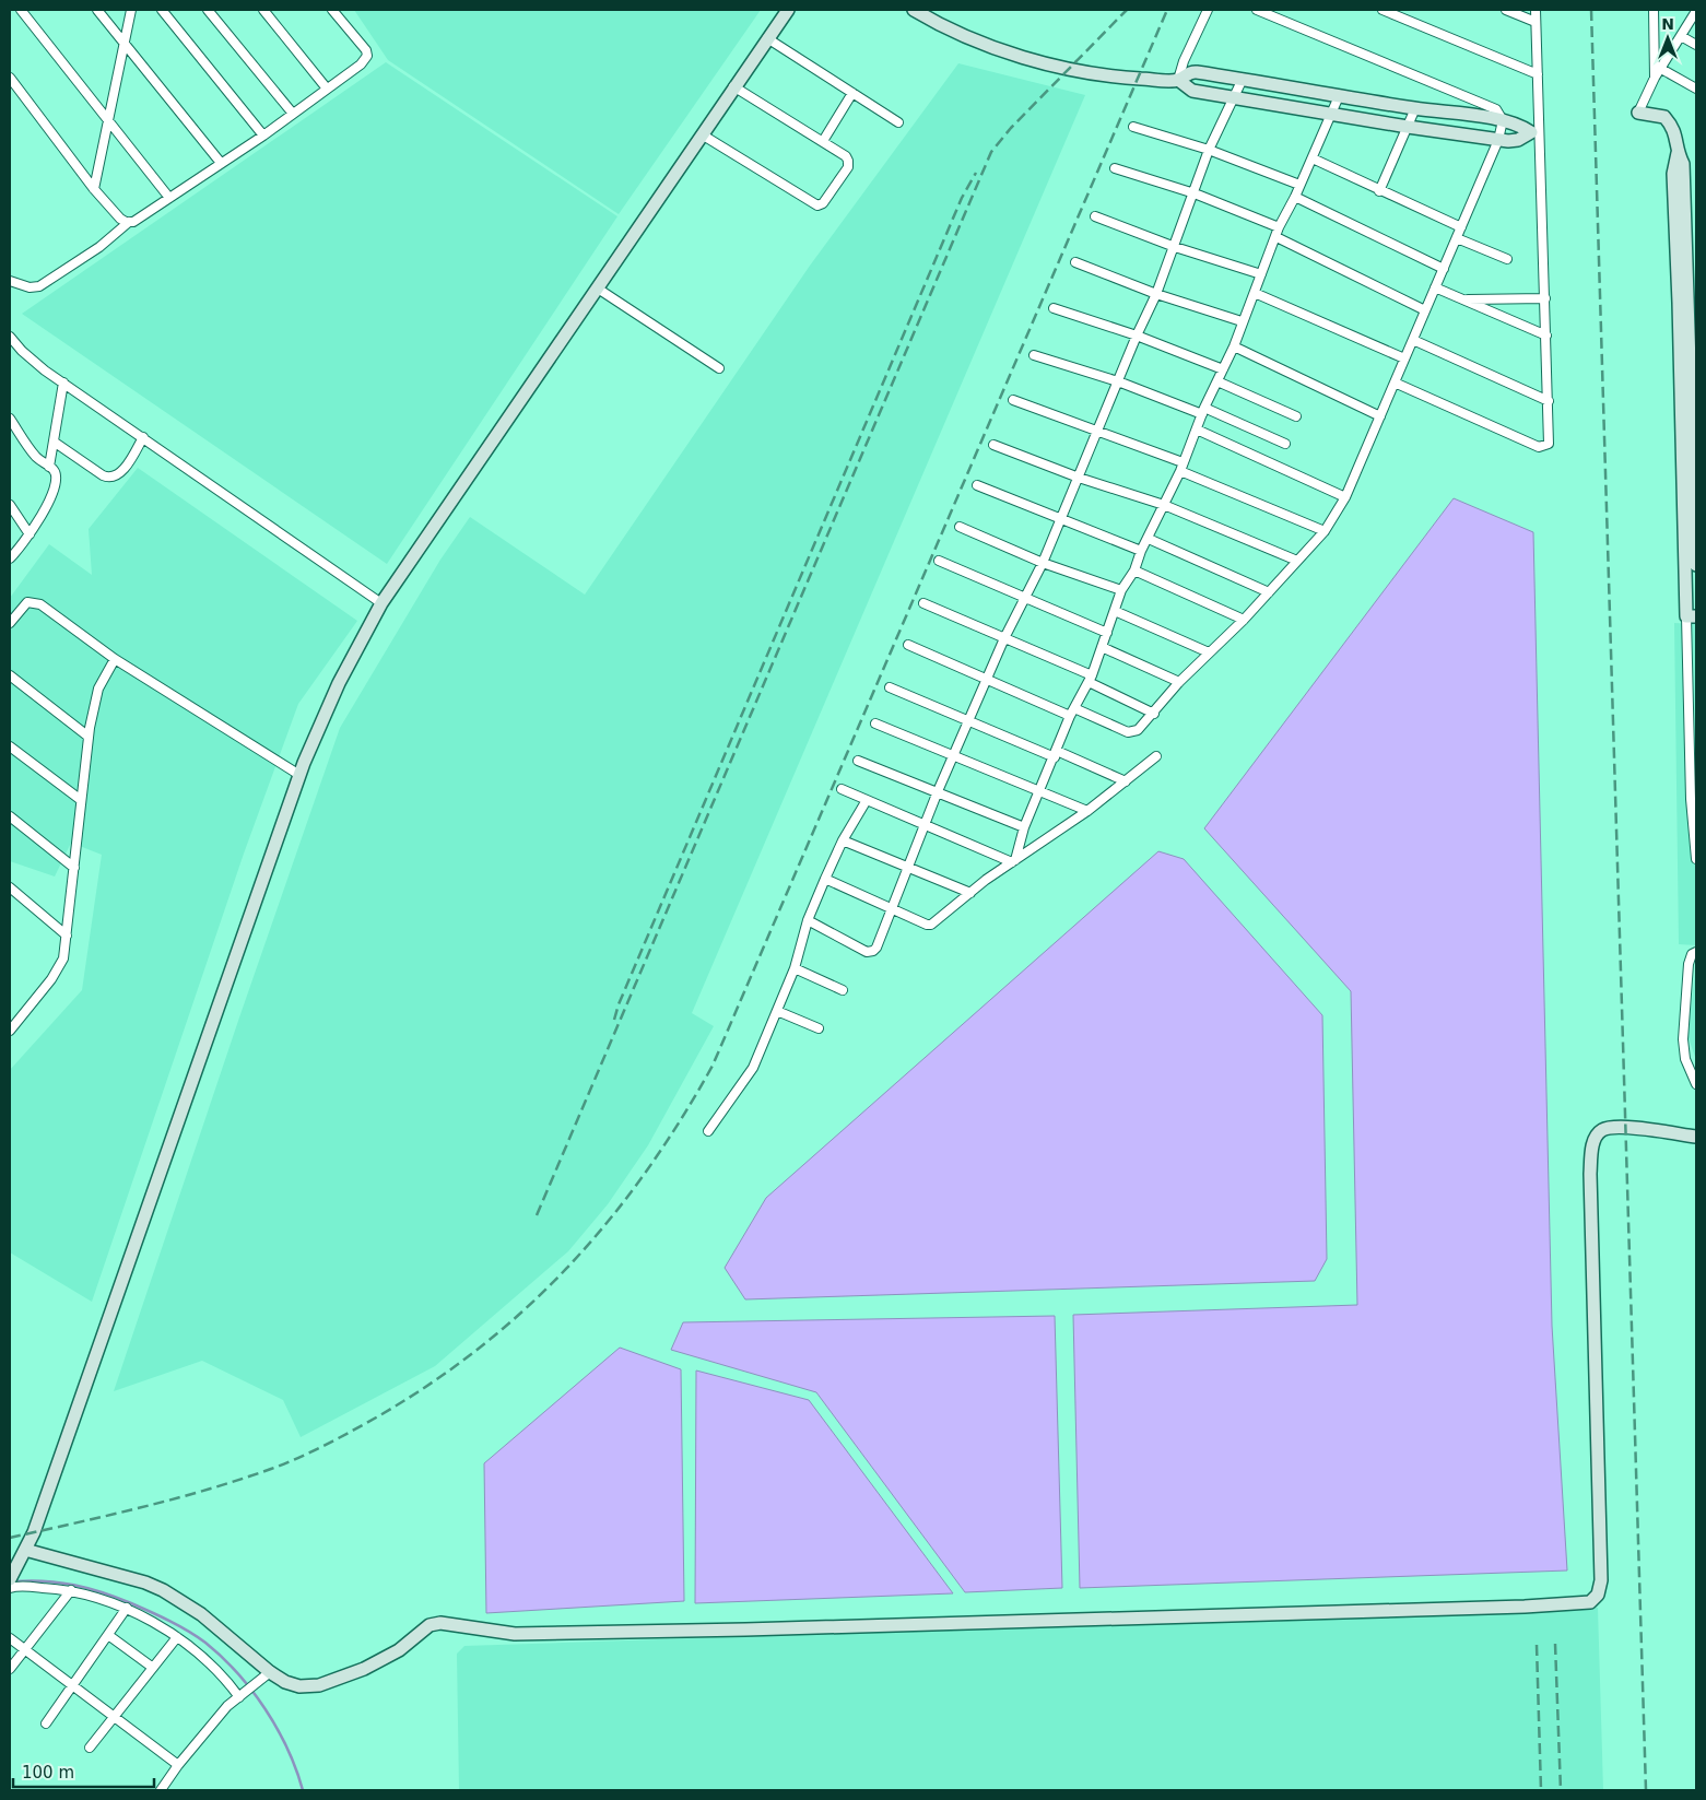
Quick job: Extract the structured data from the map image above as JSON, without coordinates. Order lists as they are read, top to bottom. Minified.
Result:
{"scale_bar":"100 m","north":"top"}
